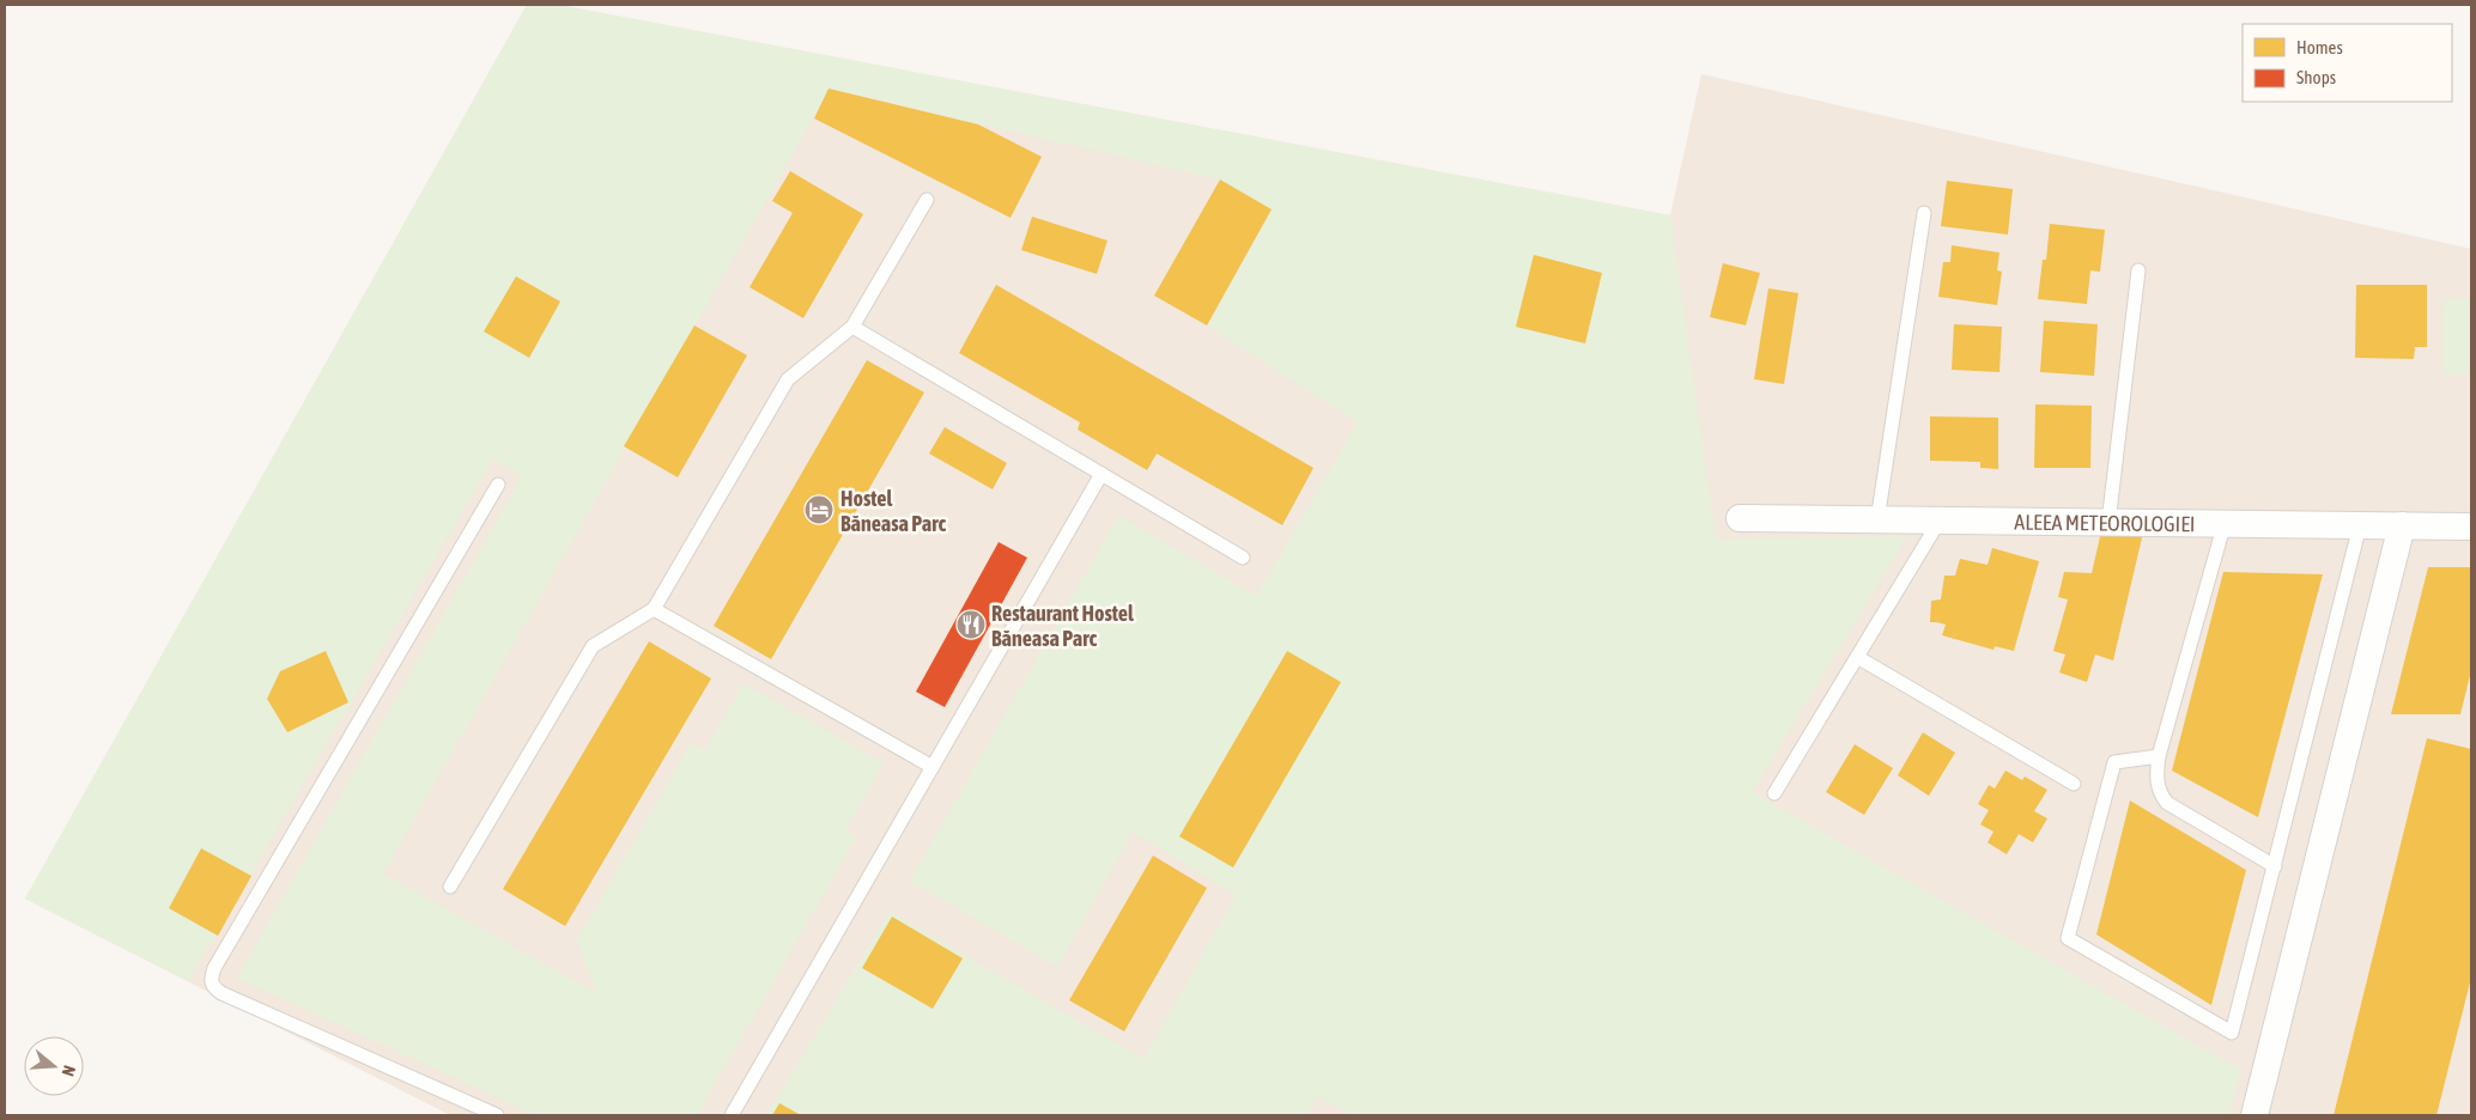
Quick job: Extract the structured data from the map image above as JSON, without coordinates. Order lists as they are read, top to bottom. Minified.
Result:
{"streets":{"street":["ALEEA METEOROLOGIEI"]},"places":{"hotel":["Hostel Băneasa Parc"],"restaurant":["Restaurant Hostel Băneasa Parc"]},"legend":["Homes","Shops"],"north":"right"}
